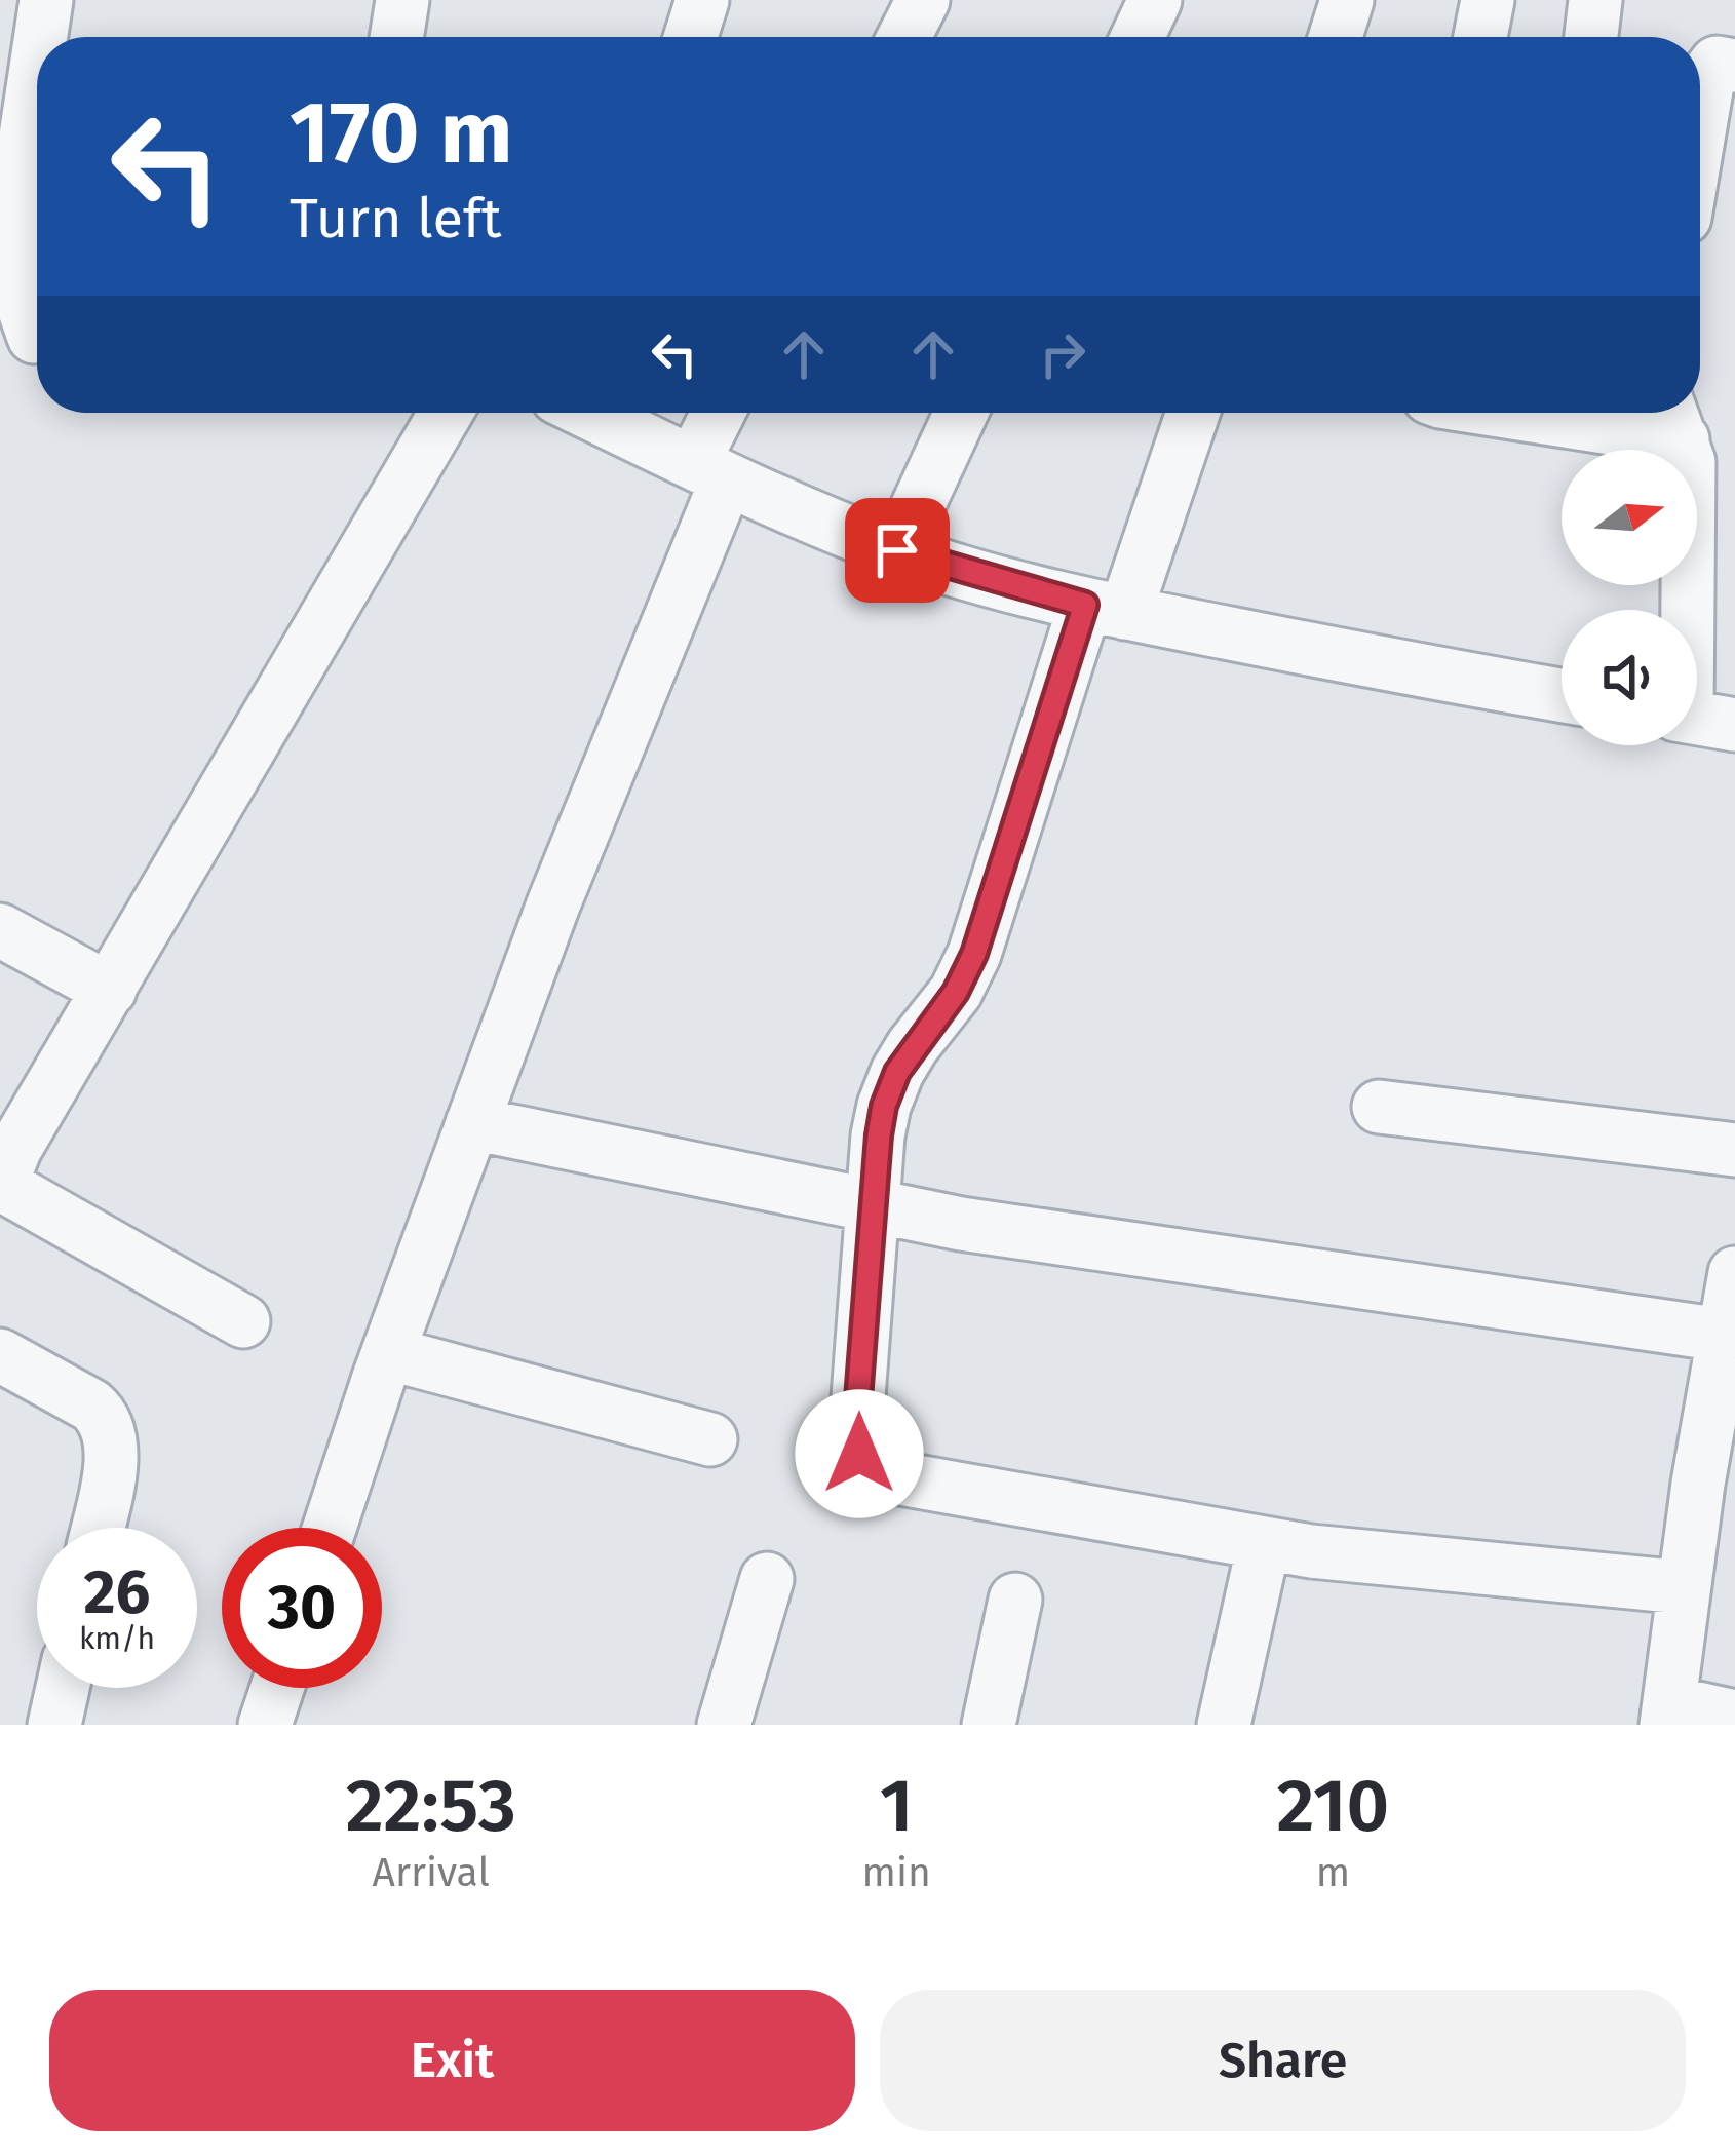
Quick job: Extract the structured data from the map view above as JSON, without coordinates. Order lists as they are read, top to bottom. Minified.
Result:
{"north":"right","page":{"turn":["170 m","Turn left"],"speed":"26 km/h","limit":"30","eta":["22:53","Arrival","1","min","210","m"],"buttons":["Exit","Share"]}}
